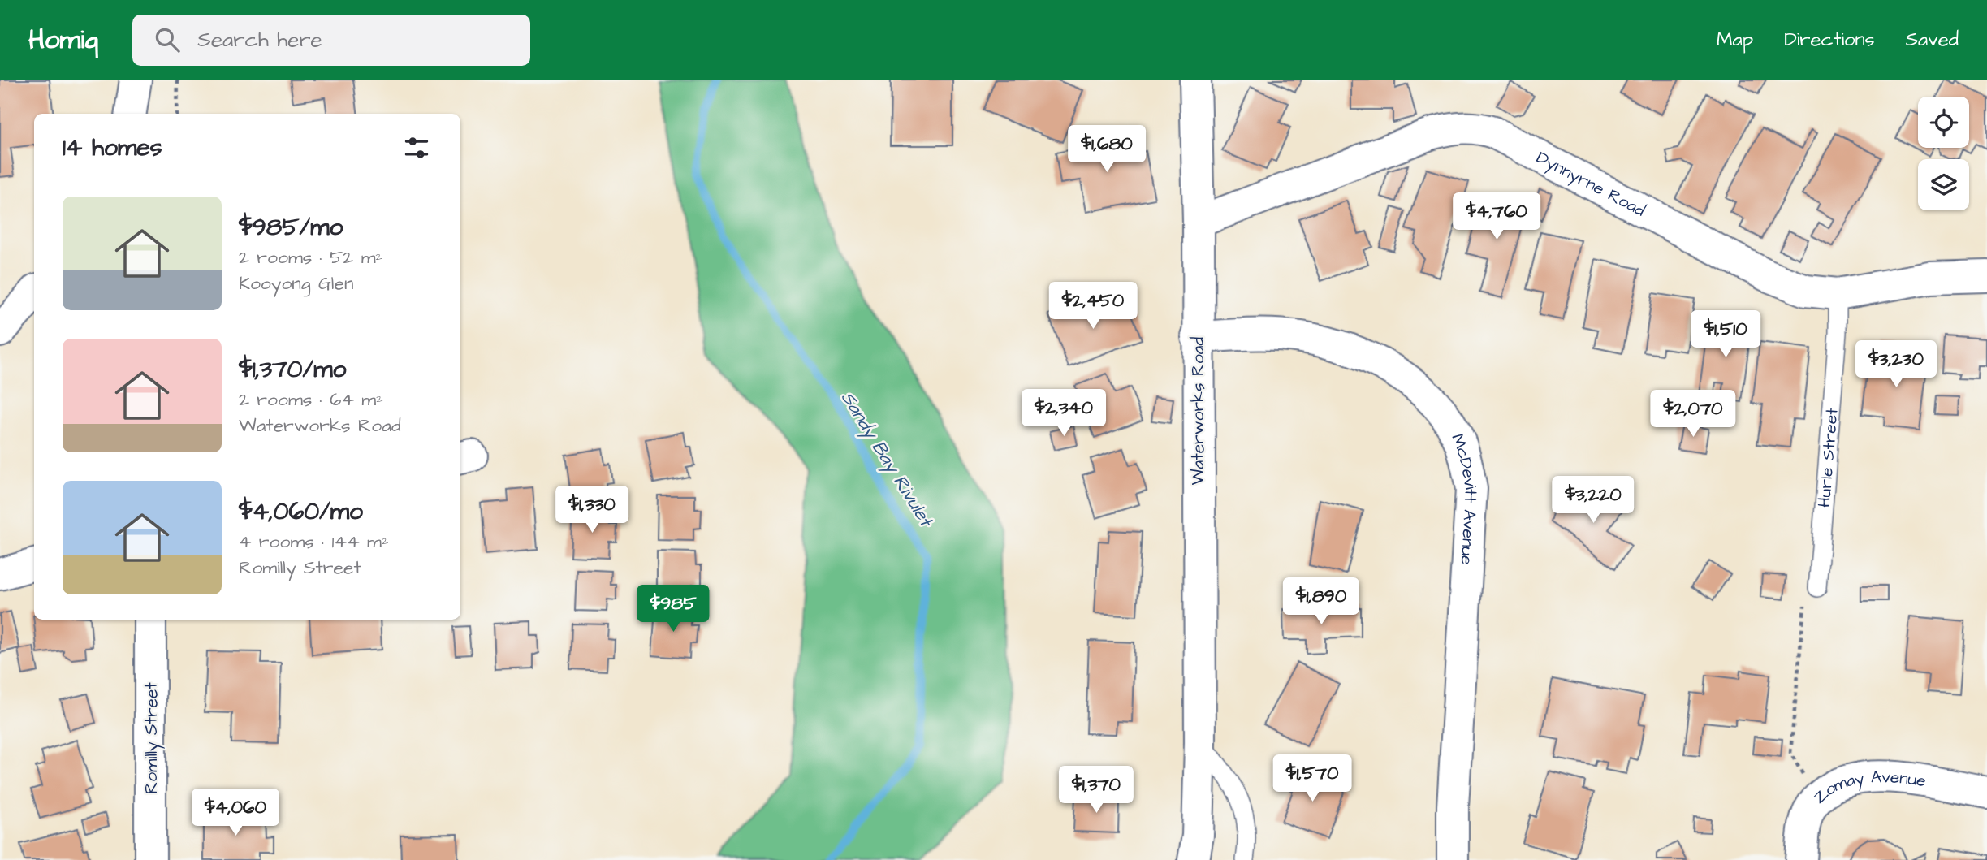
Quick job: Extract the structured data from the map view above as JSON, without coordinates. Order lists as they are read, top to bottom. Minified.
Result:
{"streets":{"street":["Dynnyrne Road","Waterworks Road","McDevitt Avenue","Romilly Street","Zomay Avenue"],"lane":["Hurle Street"]},"crossings":[["Dynnyrne Road","Waterworks Road"],["Dynnyrne Road","Hurle Street"],["Waterworks Road","McDevitt Avenue"]],"water":["Sandy Bay Rivulet"],"page":{"header":"Homiq","search":"Search here","nav":["Map","Directions","Saved"],"heading":"14 homes","price":["$1,680","$4,760","$2,450","$1,510","$3,230","$2,340","$2,070","$3,220","$1,330","$1,890","$985","$1,570","$1,370","$4,060"],"list":[{"name":"$985/mo","note":"2 rooms · 52 m² · Kooyong Glen"},{"name":"$1,370/mo","note":"2 rooms · 64 m² · Waterworks Road"},{"name":"$4,060/mo","note":"4 rooms · 144 m² · Romilly Street"}]}}
